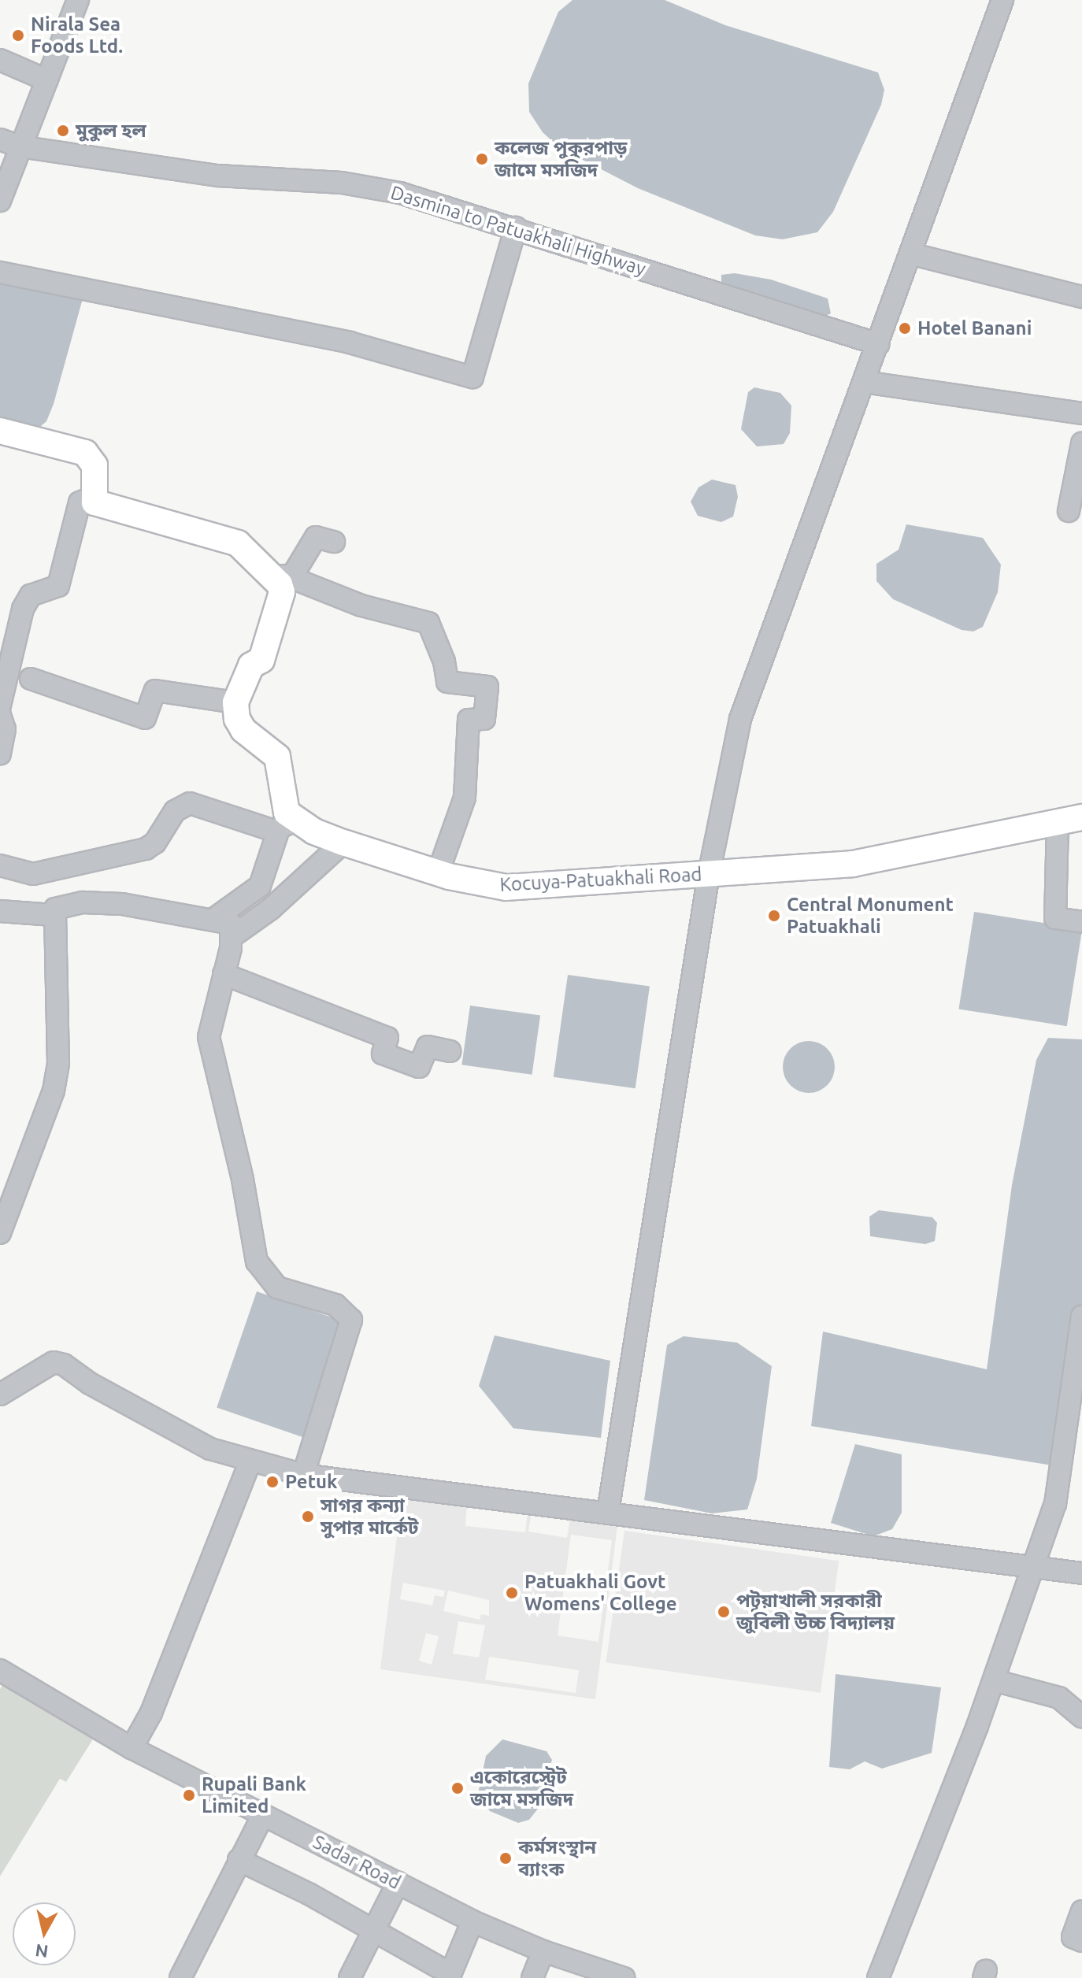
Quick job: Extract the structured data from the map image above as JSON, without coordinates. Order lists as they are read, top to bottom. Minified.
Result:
{"streets":{"main road":["Kocuya-Patuakhali Road"],"street":["Dasmina to Patuakhali Highway","Sadar Road"]},"places":["Nirala Sea Foods Ltd.","মুকুল হল","কলেজ পুকুরপাড় জামে মসজিদ","Hotel Banani","Central Monument Patuakhali","Petuk","সাগর কন্যা সুপার মার্কেট","Patuakhali Govt Womens' College","পটুয়াখালী সরকারী জুবিলী উচ্চ বিদ্যালয়","একোরেস্ট্রেট জামে মসজিদ","Rupali Bank Limited","কর্মসংস্থান ব্যাংক"],"north":"bottom"}
